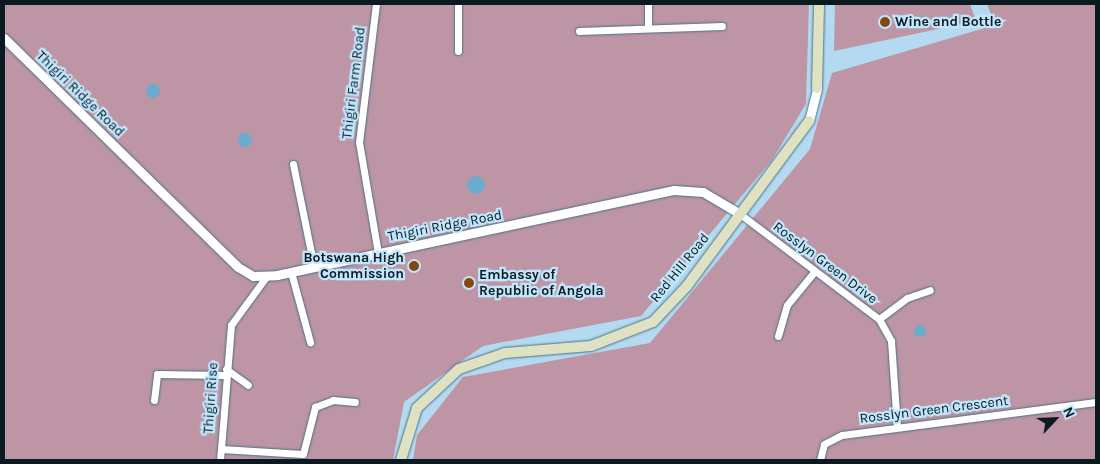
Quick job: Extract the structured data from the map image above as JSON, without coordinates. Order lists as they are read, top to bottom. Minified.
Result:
{"streets":{"main road":["Red Hill Road"],"street":["Thigiri Farm Road","Thigiri Ridge Road","Rosslyn Green Drive","Thigiri Rise","Rosslyn Green Crescent"]},"crossings":[["Thigiri Farm Road","Thigiri Ridge Road"],["Thigiri Ridge Road","Rosslyn Green Drive"],["Thigiri Ridge Road","Red Hill Road"],["Thigiri Ridge Road","Thigiri Rise"],["Rosslyn Green Drive","Red Hill Road"],["Rosslyn Green Drive","Rosslyn Green Crescent"]],"places":["Wine and Bottle","Botswana High Commission","Embassy of Republic of Angola"],"north":"top right"}
